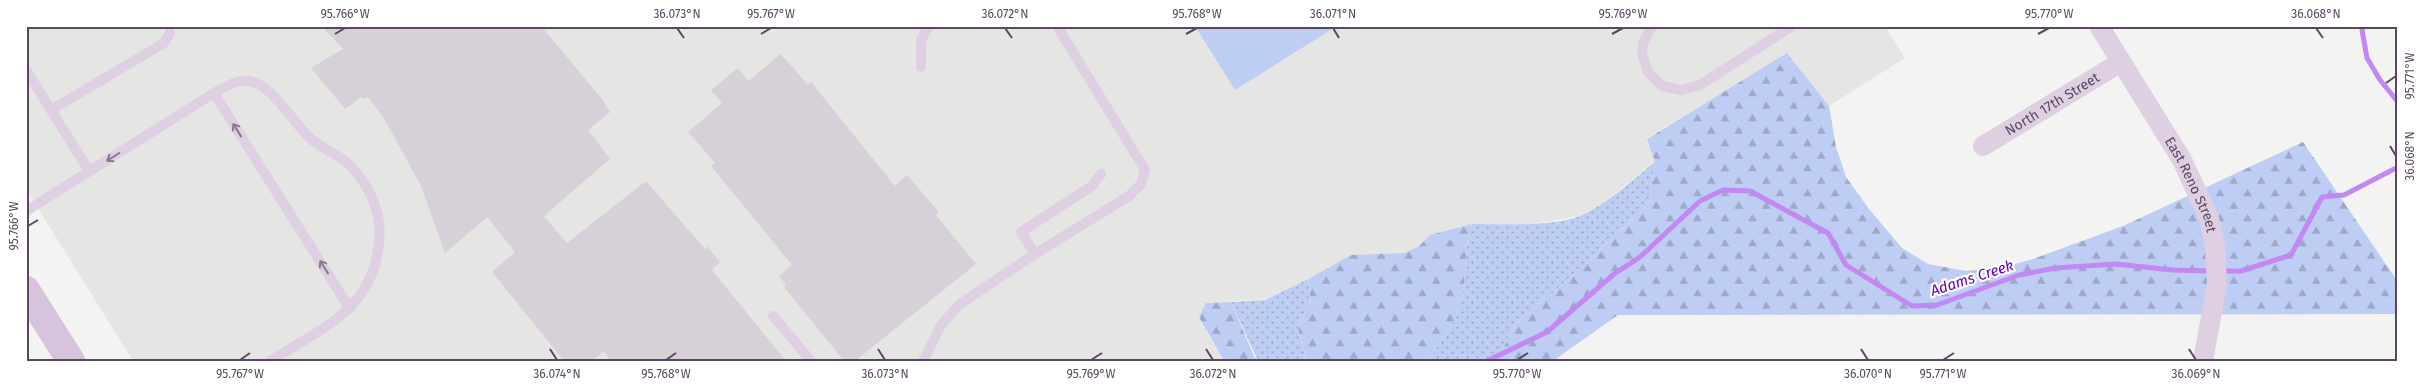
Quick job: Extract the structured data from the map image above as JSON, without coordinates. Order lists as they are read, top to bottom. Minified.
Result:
{"streets":{"street":["North 17th Street","East Reno Street"]},"crossings":[["North 17th Street","East Reno Street"]],"water":["Adams Creek"],"coordinates":["95.766°W","36.073°N","95.767°W","36.072°N","95.768°W","36.071°N","95.769°W","95.770°W","36.068°N","95.771°W","36.074°N","36.070°N","36.069°N"]}
